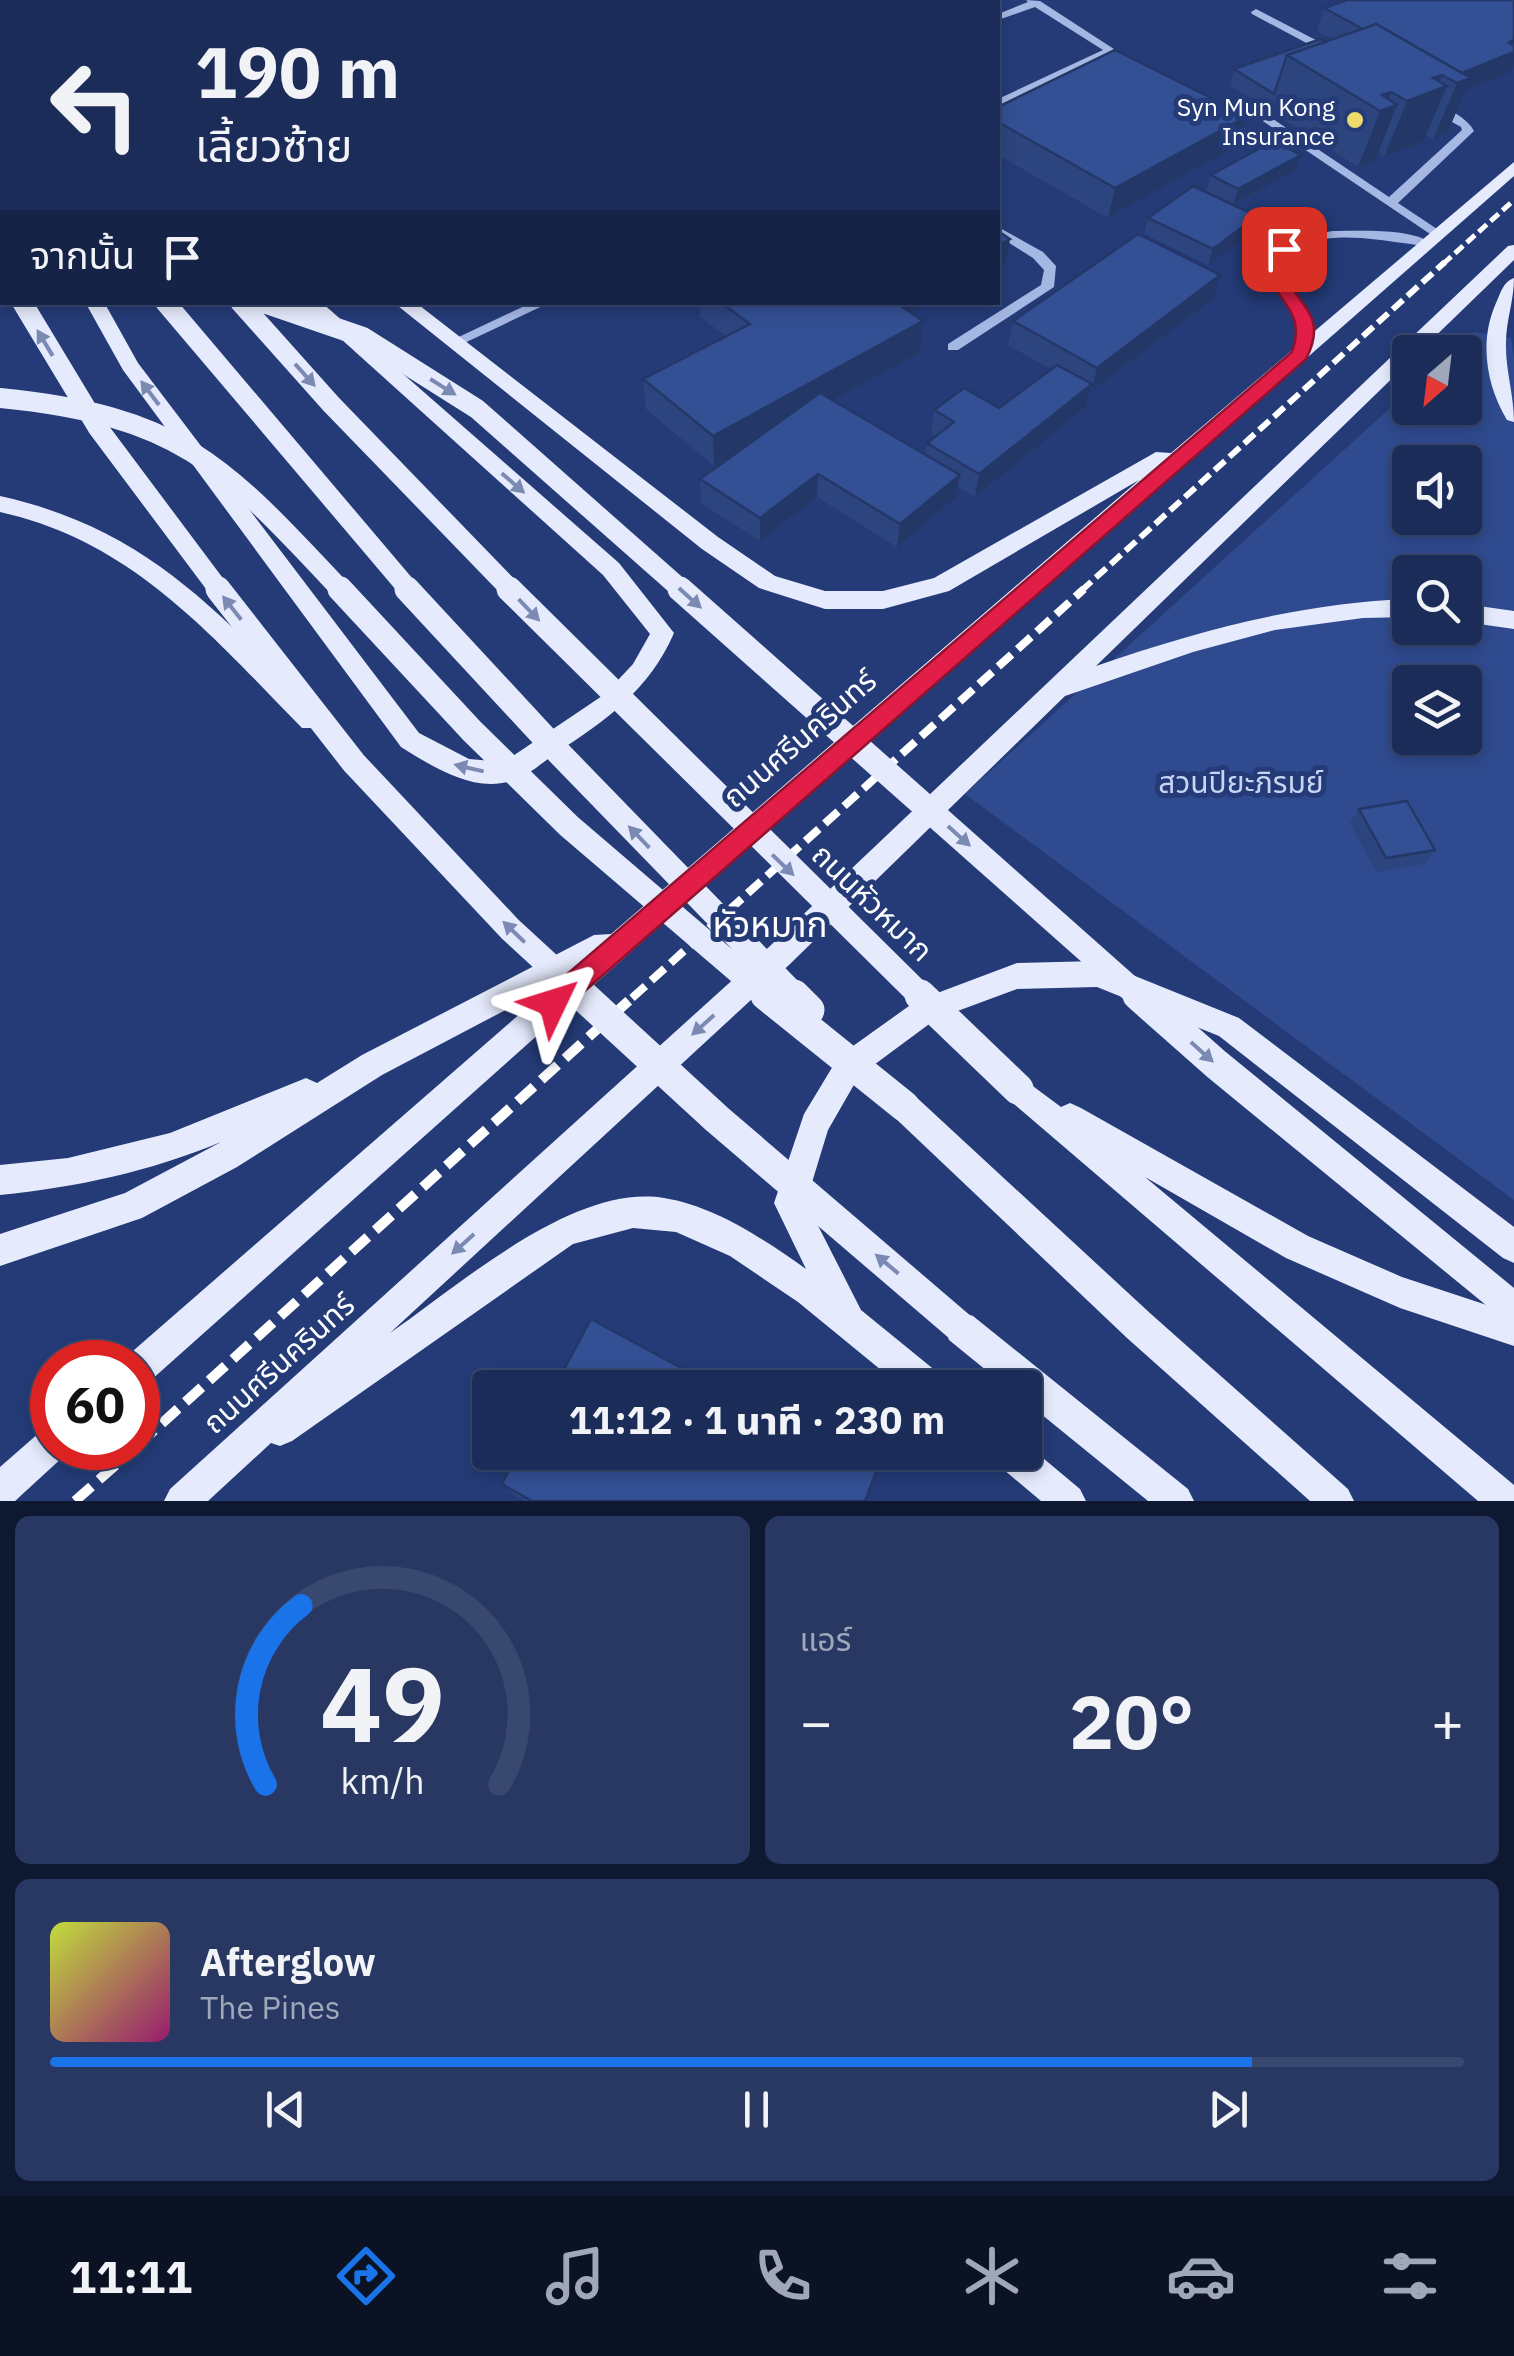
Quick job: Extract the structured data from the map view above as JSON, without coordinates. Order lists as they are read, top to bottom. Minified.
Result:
{"streets":{"main road":["ถนนศรีนครินทร์","ถนนหัวหมาก"]},"districts":["หัวหมาก"],"parks":["สวนปิยะภิรมย์"],"places":["Syn Mun Kong Insurance"],"north":"bottom left","page":{"turn":["190 m","เลี้ยวซ้าย"],"then":"จากนั้น","limit":"60","trip":"11:12 · 1 นาที · 230 m","tile":"แอร์","heat":["−","20°","+"],"song":["Afterglow","The Pines"],"tabs":"11:11","gauge":["49","km/h"]}}
